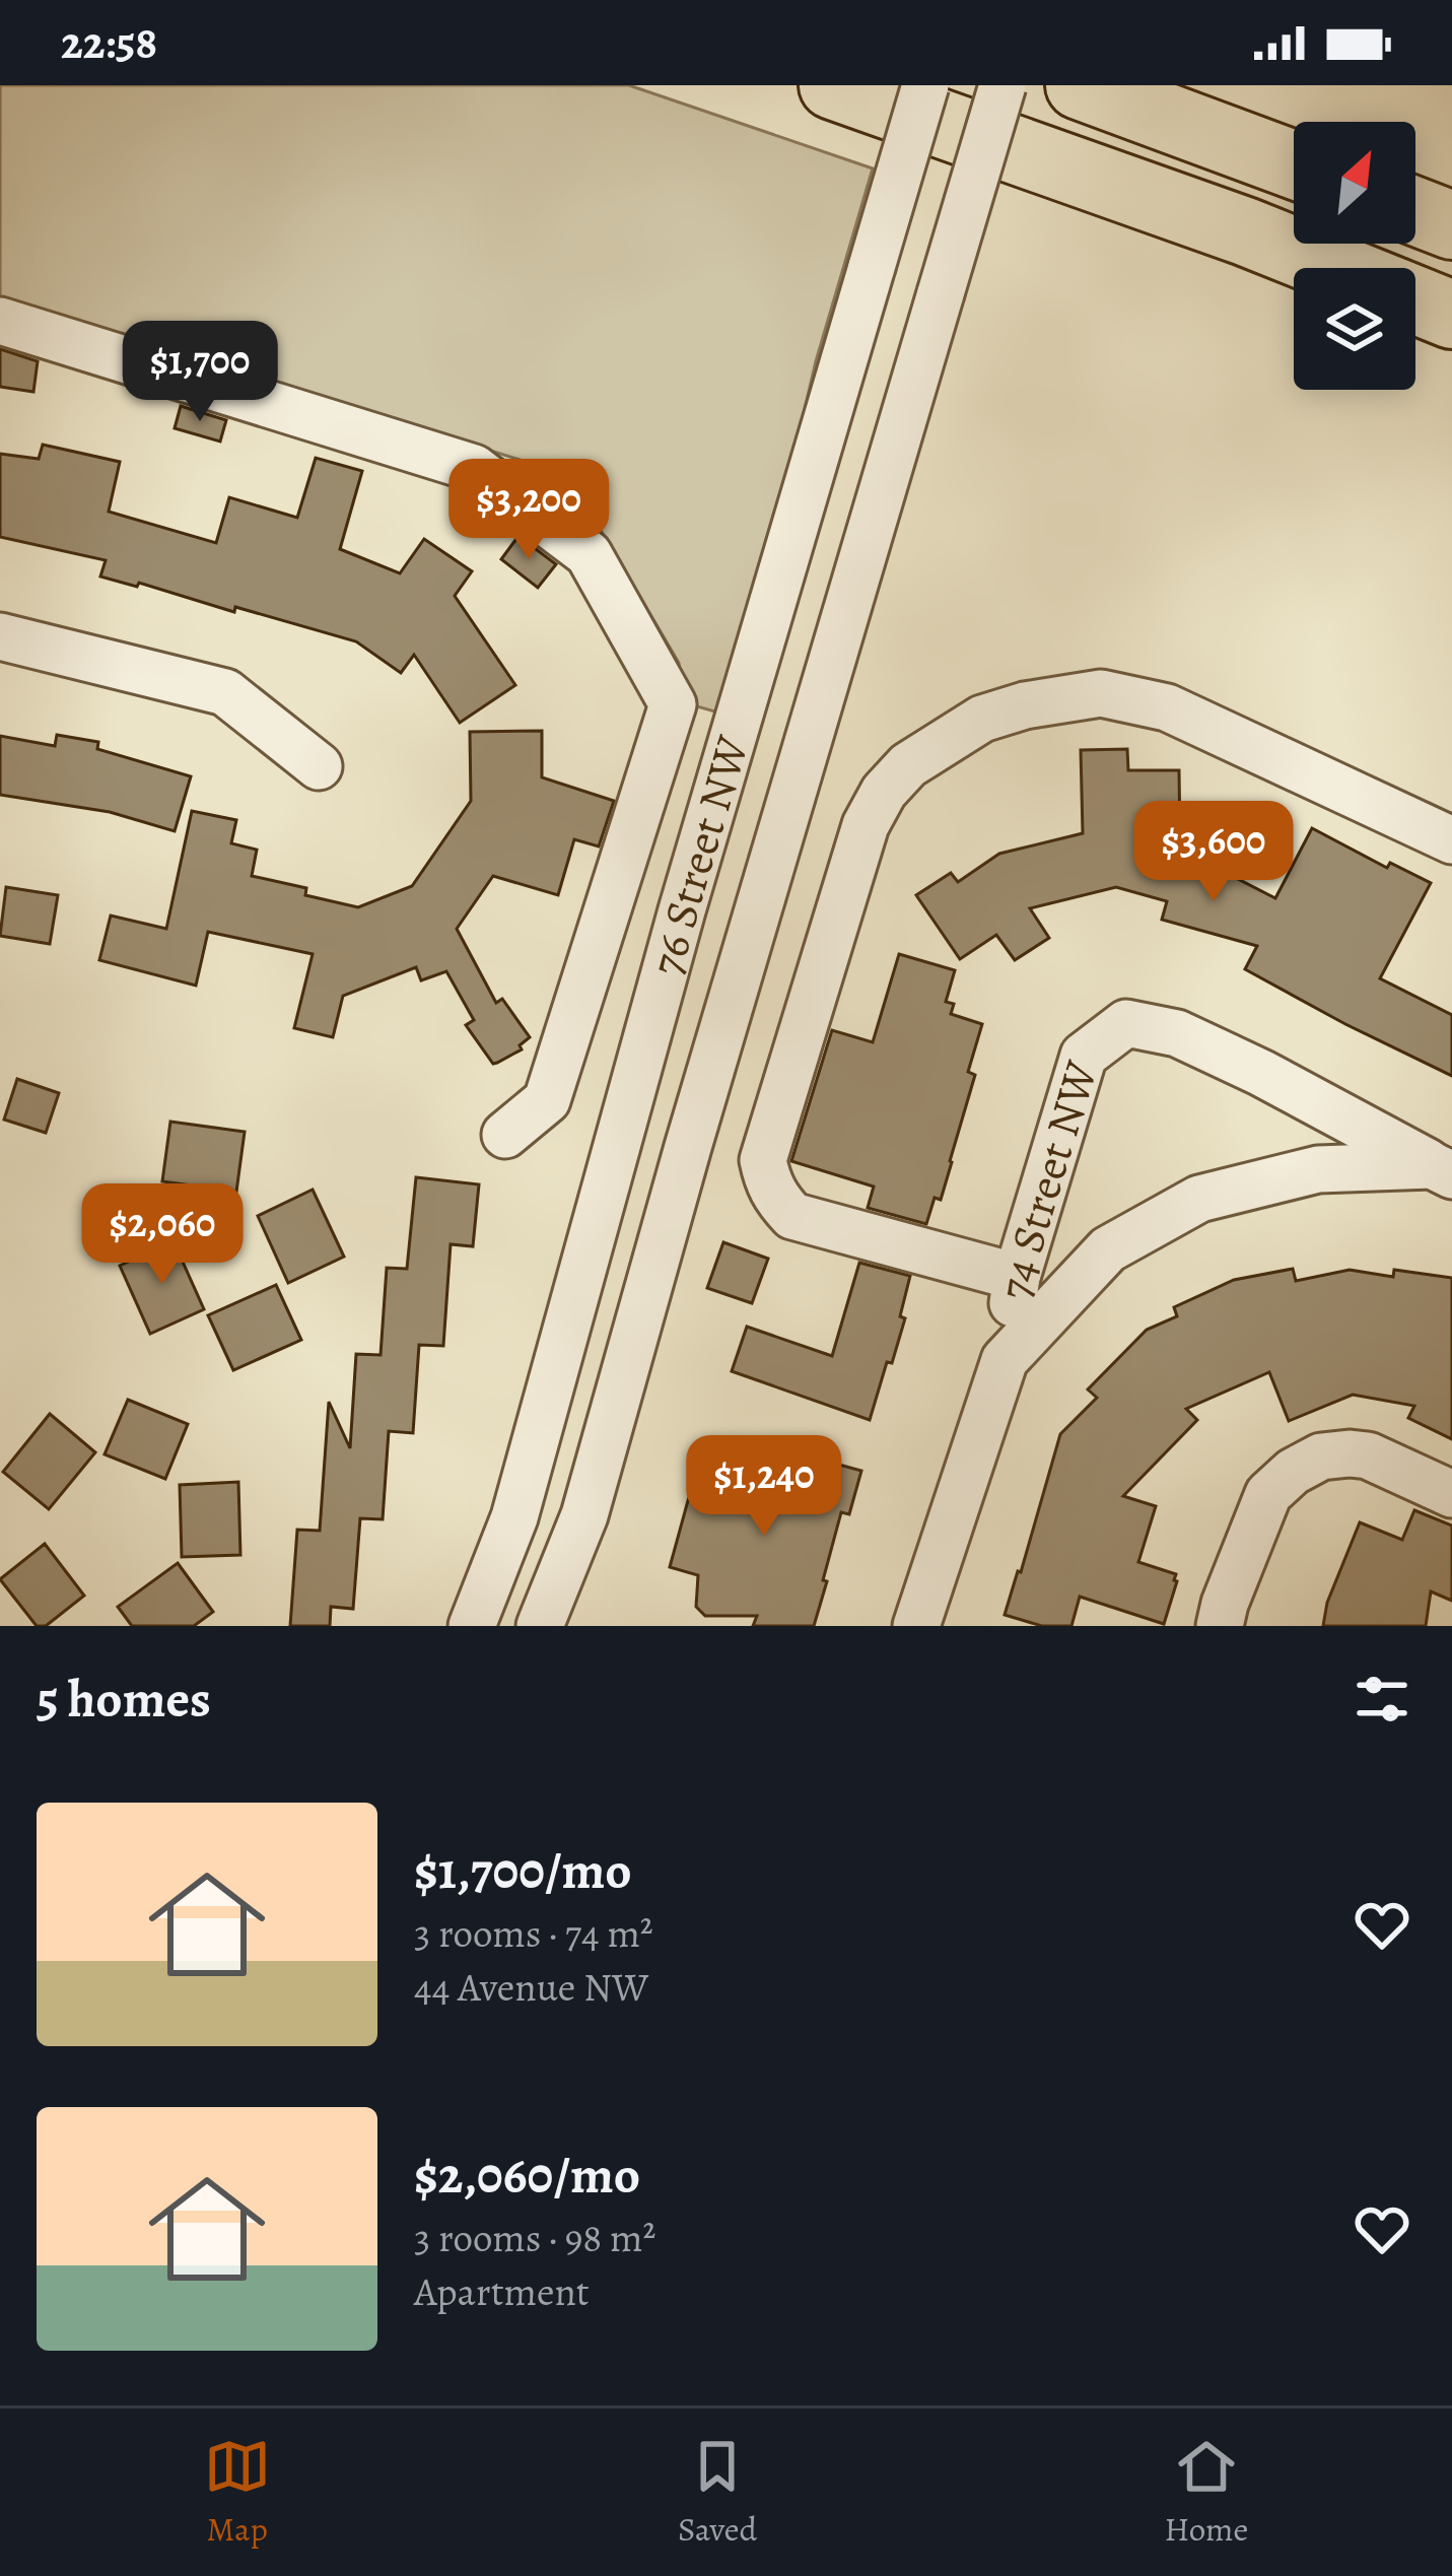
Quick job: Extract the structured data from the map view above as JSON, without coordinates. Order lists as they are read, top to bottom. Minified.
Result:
{"streets":{"street":["76 Street NW","74 Street NW"]},"north":"top right","page":{"status":"22:58","price":["$1,700","$3,200","$3,600","$2,060","$1,240"],"heading":"5 homes","list":[{"name":"$1,700/mo","note":"3 rooms · 74 m² · 44 Avenue NW"},{"name":"$2,060/mo","note":"3 rooms · 98 m² · Apartment"}],"tabs":["Map","Saved","Home"]}}
